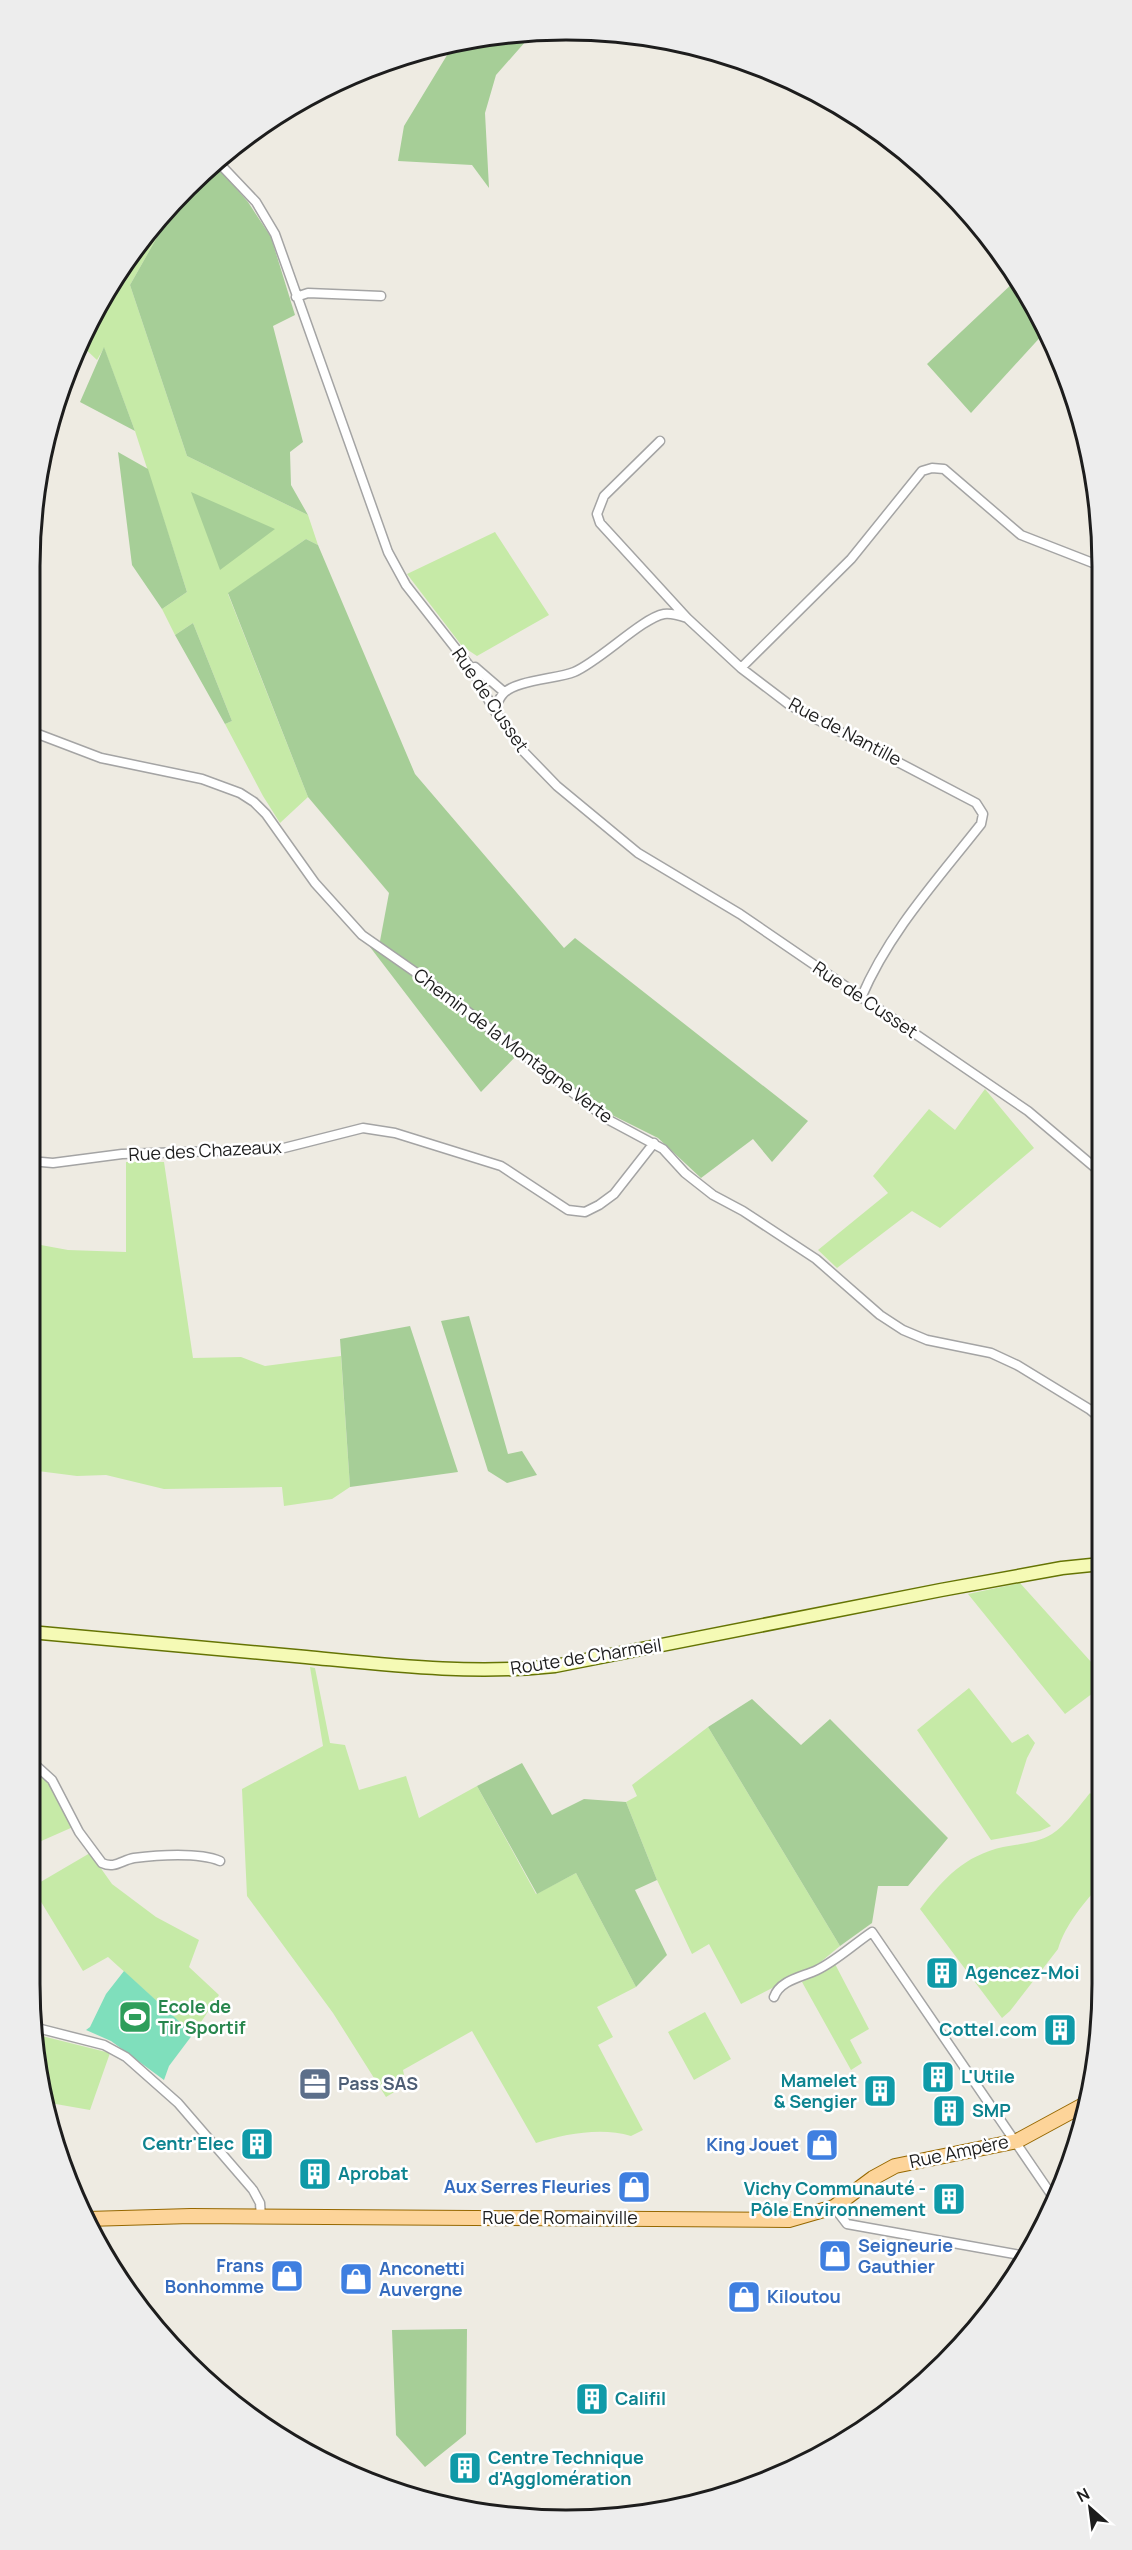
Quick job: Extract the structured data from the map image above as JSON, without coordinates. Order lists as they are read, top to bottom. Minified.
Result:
{"streets":{"main road":["Route de Charmeil","Rue Ampère","Rue de Romainville"],"street":["Rue de Cusset","Rue de Nantille","Chemin de la Montagne Verte","Rue des Chazeaux"]},"crossings":[["Rue de Cusset","Rue de Nantille"],["Chemin de la Montagne Verte","Rue des Chazeaux"],["Rue Ampère","Rue de Romainville"]],"places":{"building":["Agencez-Moi","Cottel.com","L'Utile","Mamelet & Sengier","SMP","Centr'Elec","Aprobat","Vichy Communauté - Pôle Environnement","Califil","Centre Technique d'Agglomération"],"sports":["Ecole de Tir Sportif"],"office":["Pass SAS"],"shop":["King Jouet","Aux Serres Fleuries","Seigneurie Gauthier","Frans Bonhomme","Anconetti Auvergne","Kiloutou"]},"north":"top left"}
